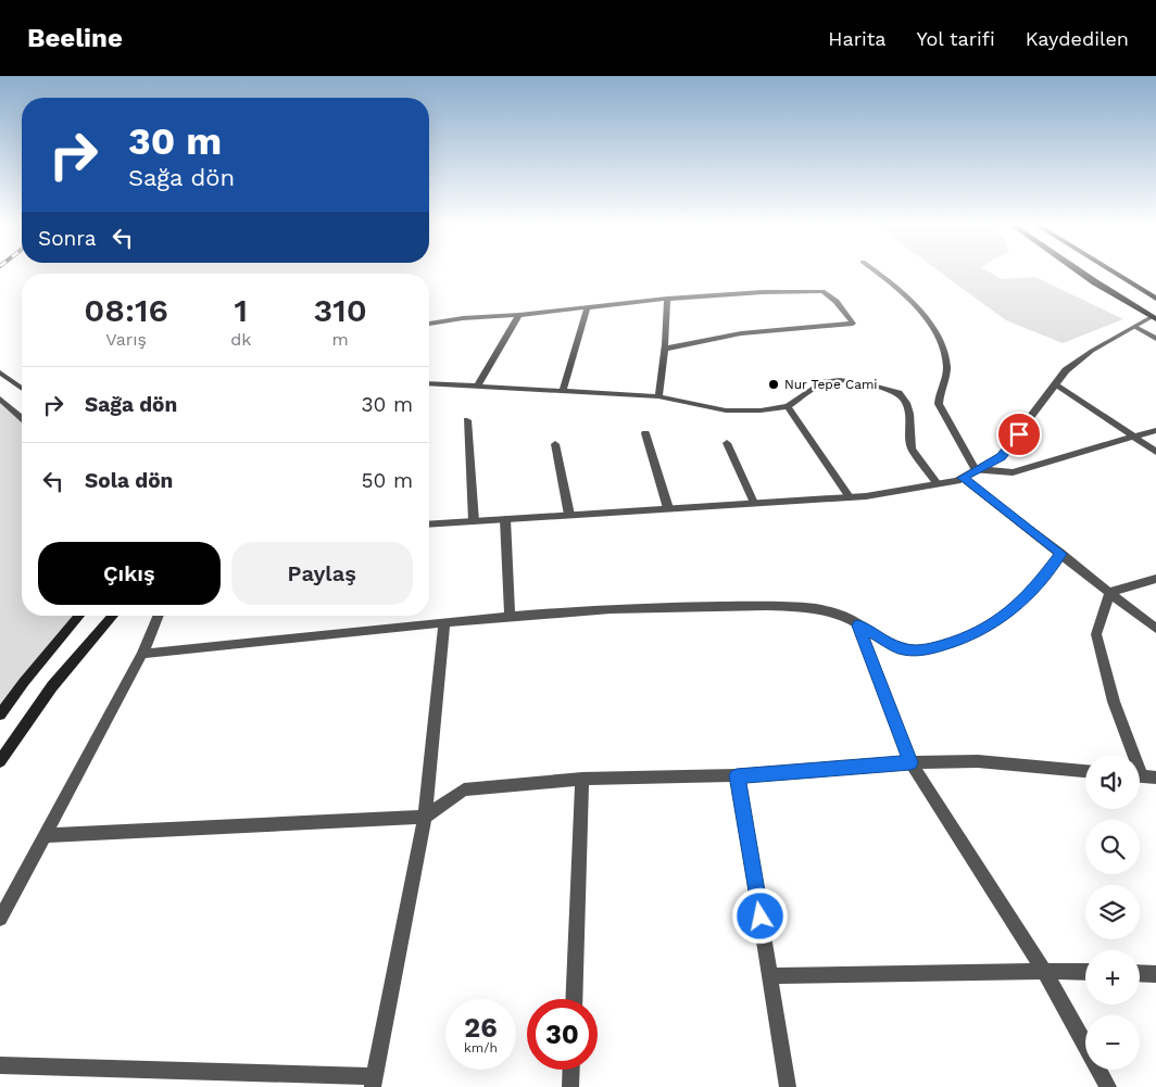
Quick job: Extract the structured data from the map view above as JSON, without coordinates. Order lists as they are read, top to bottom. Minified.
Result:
{"places":["Nur Tepe Cami"],"page":{"header":"Beeline","nav":["Harita","Yol tarifi","Kaydedilen"],"turn":["30 m","Sağa dön"],"then":"Sonra","eta":["08:16","Varış","1","dk","310","m"],"list":[{"name":"Sağa dön","value":"30 m"},{"name":"Sola dön","value":"50 m"}],"buttons":["Çıkış","Paylaş"],"map_buttons":["+","−"],"speed":"26 km/h","limit":"30"}}
